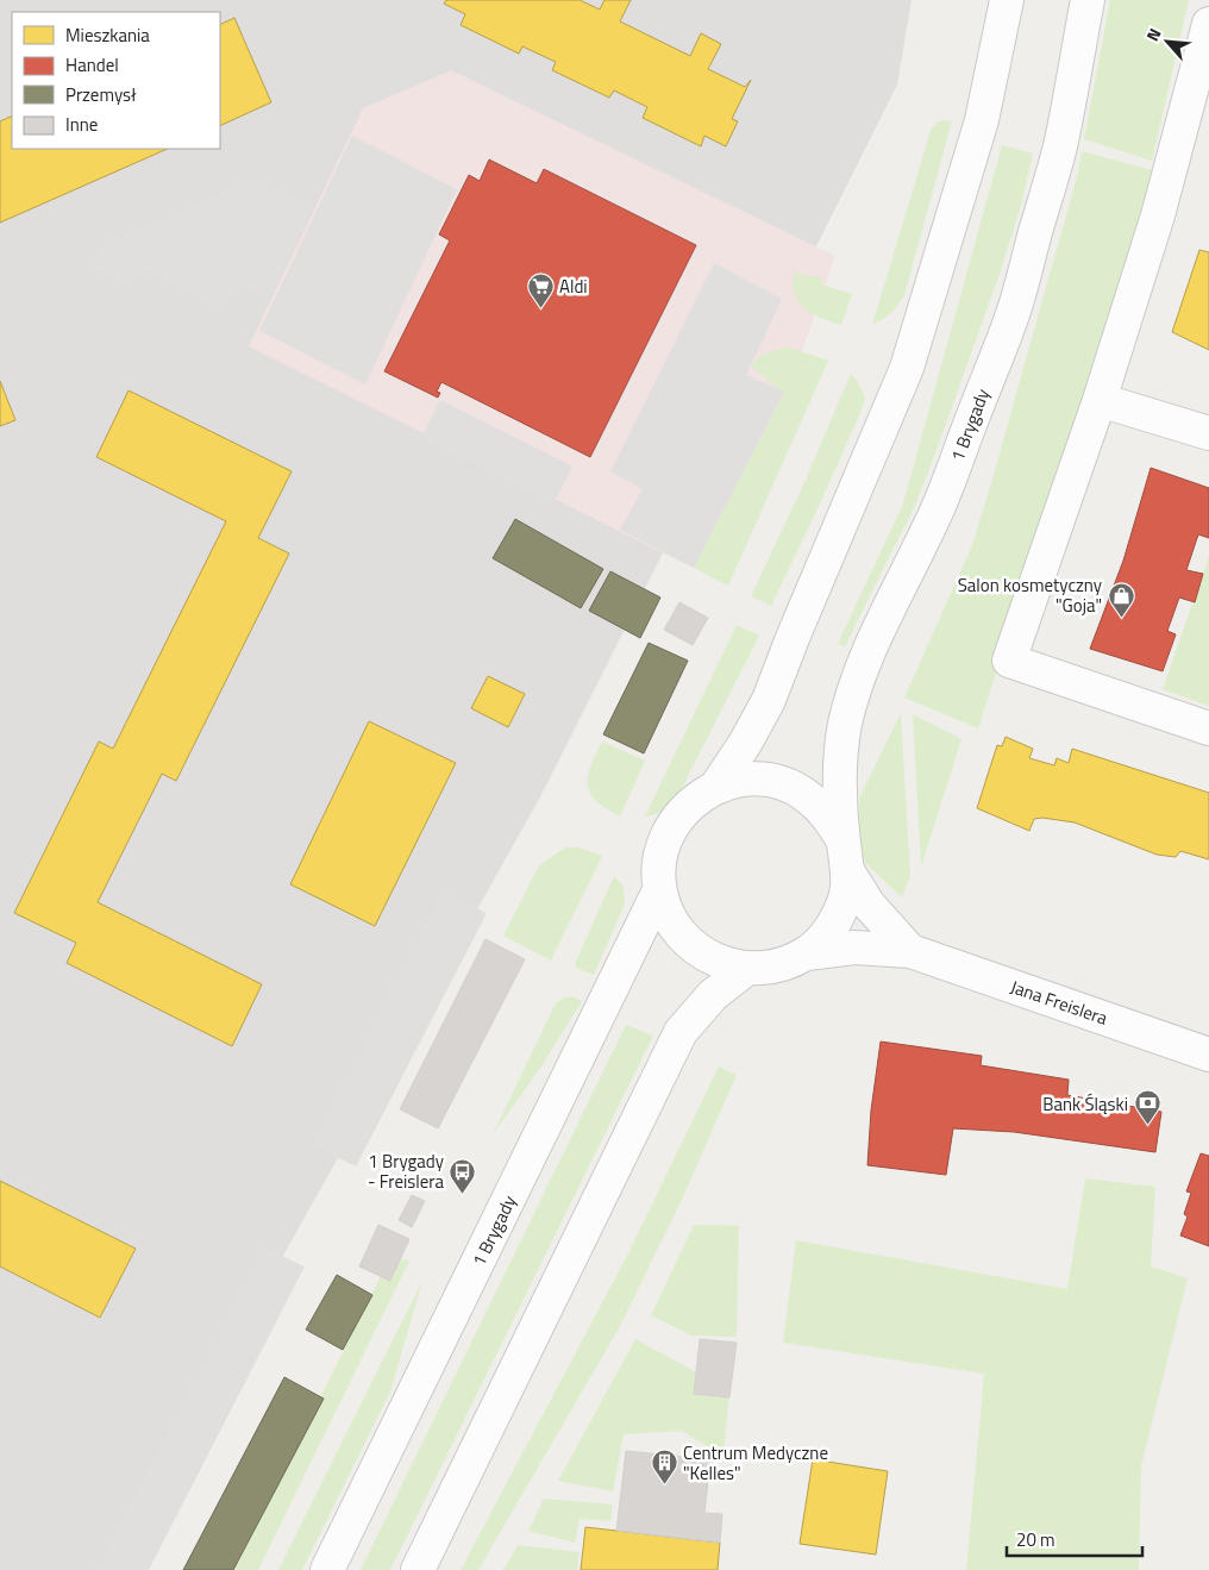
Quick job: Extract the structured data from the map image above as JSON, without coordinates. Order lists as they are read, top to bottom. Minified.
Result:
{"streets":{"street":["1 Brygady","Jana Freislera"]},"crossings":[["1 Brygady","Jana Freislera"]],"places":{"supermarket":["Aldi"],"shop":["Salon kosmetyczny \"Goja\""],"bank":["Bank Śląski"],"bus stop":["1 Brygady - Freislera"],"building":["Centrum Medyczne \"Kelles\""]},"legend":["Mieszkania","Handel","Przemysł","Inne"],"scale_bar":"20 m","north":"top left"}
